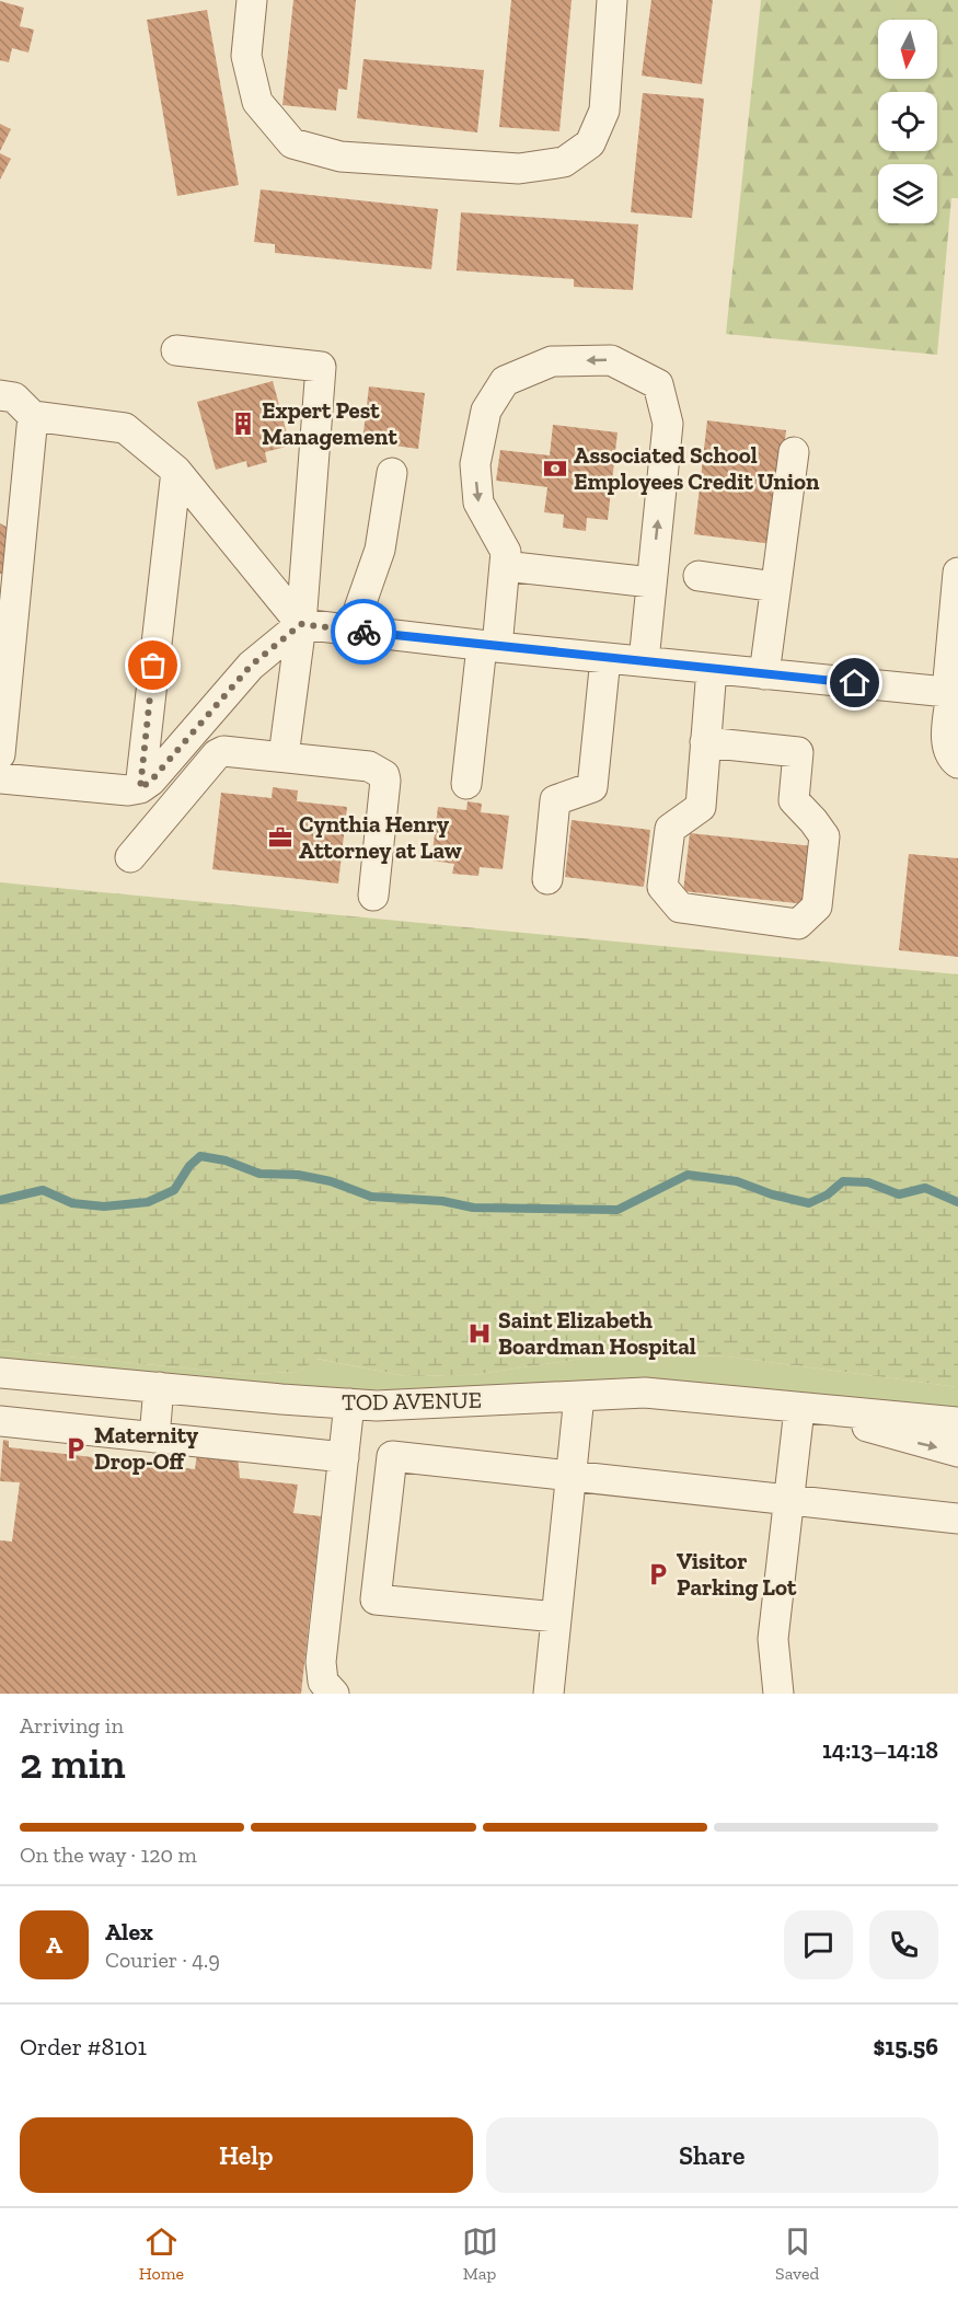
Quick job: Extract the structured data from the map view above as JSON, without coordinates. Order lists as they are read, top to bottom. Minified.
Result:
{"streets":{"street":["TOD AVENUE"]},"places":{"building":["Expert Pest Management"],"bank":["Associated School Employees Credit Union"],"office":["Cynthia Henry Attorney at Law"],"hospital":["Saint Elizabeth Boardman Hospital"],"parking":["Maternity Drop-Off","Visitor Parking Lot"]},"north":"bottom","page":{"heading":["2 min","Arriving in","14:13–14:18"],"panel":["Alex","Courier · 4.9","Order #8101","$15.56"],"bar":"On the way · 120 m","round":"A","buttons":["Help","Share"],"tabs":["Home","Map","Saved"]}}
